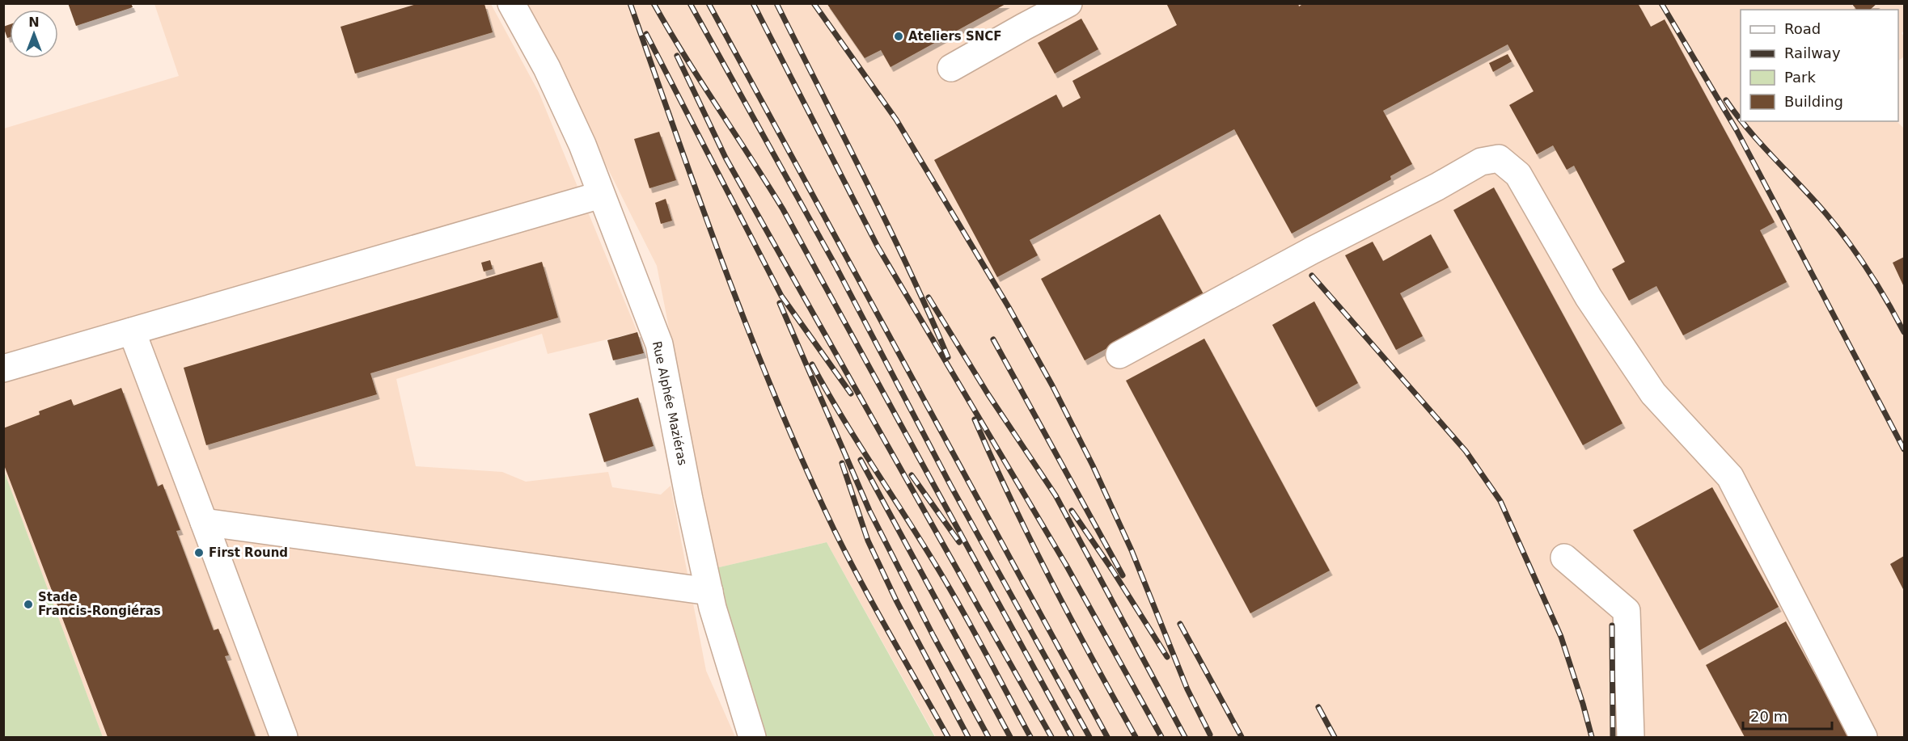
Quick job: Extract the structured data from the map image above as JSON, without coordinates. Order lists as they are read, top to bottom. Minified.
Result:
{"streets":{"street":["Rue Alphée Maziéras"]},"places":["Ateliers SNCF","First Round","Stade Francis-Rongiéras"],"legend":["Road","Railway","Park","Building"],"scale_bar":"20 m","north":"top"}
